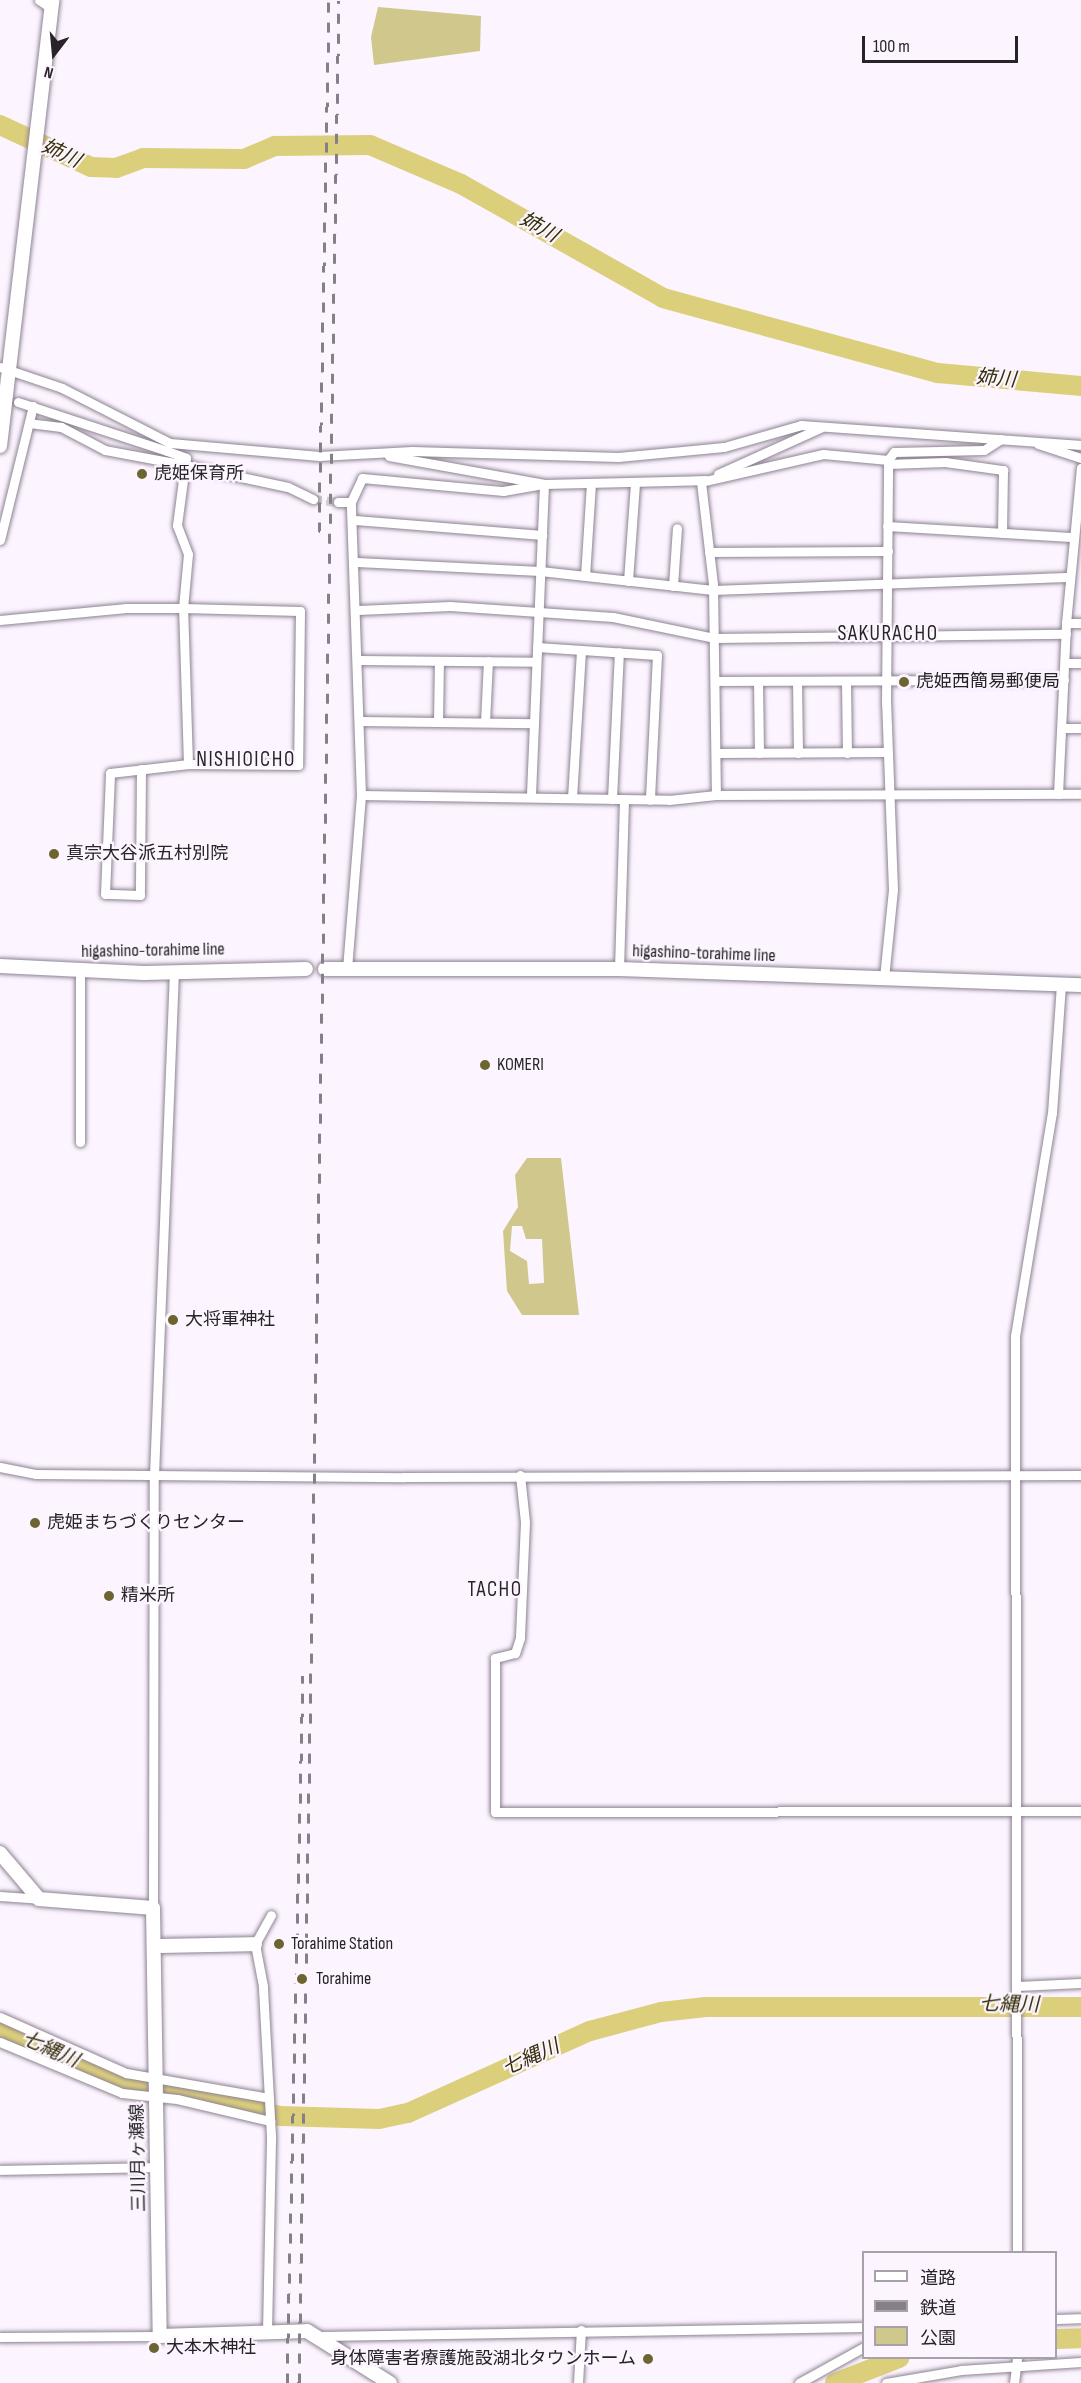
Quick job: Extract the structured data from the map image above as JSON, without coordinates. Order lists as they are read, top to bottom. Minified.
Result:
{"streets":{"main road":["higashino-torahime line","三川月ヶ瀬線"]},"districts":["SAKURACHO","NISHIOICHO","TACHO"],"water":["姉川","七縄川"],"places":["虎姫保育所","虎姫西簡易郵便局","真宗大谷派五村別院","KOMERI","大将軍神社","虎姫まちづくりセンター","精米所","Torahime Station","Torahime","大本木神社","身体障害者療護施設湖北タウンホーム"],"legend":["道路","鉄道","公園"],"scale_bar":"100 m","north":"bottom"}
